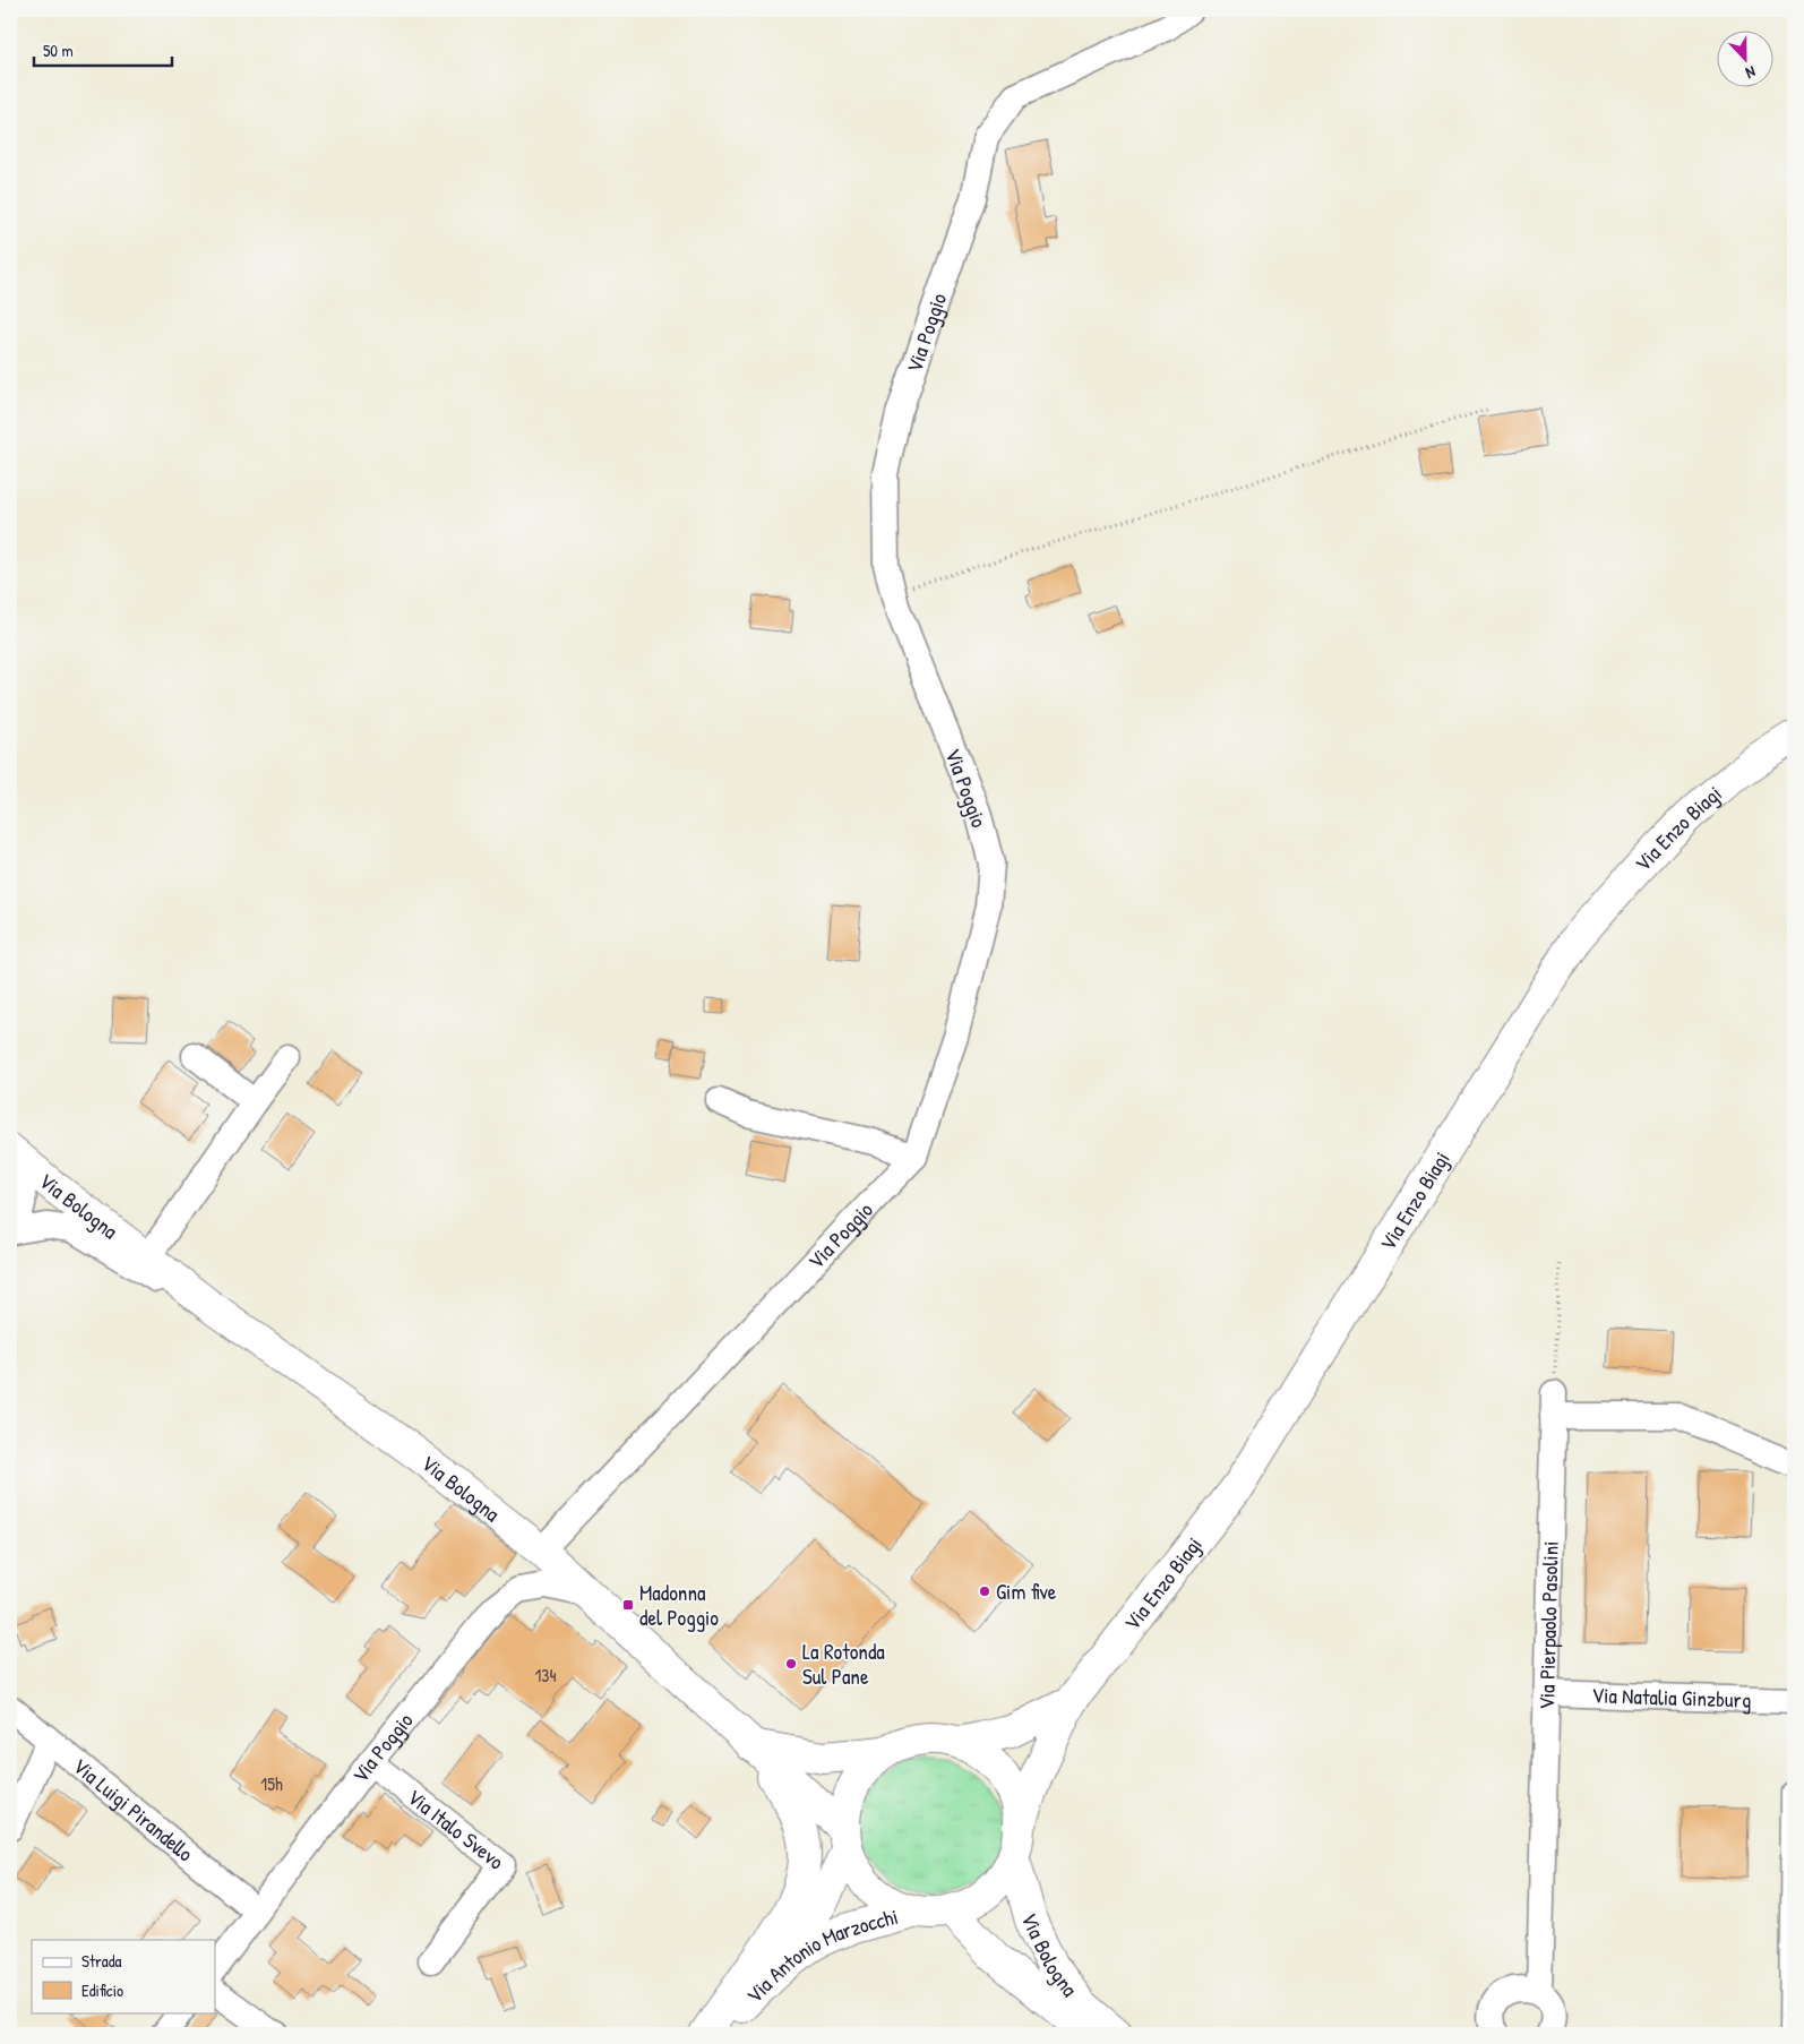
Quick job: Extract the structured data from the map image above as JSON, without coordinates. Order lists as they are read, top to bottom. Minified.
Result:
{"streets":{"main road":["Via Enzo Biagi","Via Bologna","Via Antonio Marzocchi"],"street":["Via Poggio","Via Pierpaolo Pasolini","Via Natalia Ginzburg","Via Luigi Pirandello","Via Italo Svevo"]},"crossings":[["Via Poggio","Via Bologna"],["Via Poggio","Via Luigi Pirandello"],["Via Poggio","Via Italo Svevo"],["Via Enzo Biagi","Via Bologna"],["Via Enzo Biagi","Via Antonio Marzocchi"],["Via Bologna","Via Antonio Marzocchi"],["Via Pierpaolo Pasolini","Via Natalia Ginzburg"]],"places":{"other":["Gim five","La Rotonda Sul Pane"],"transit":["Madonna del Poggio"]},"house_numbers":["134","15h"],"legend":["Strada","Edificio"],"scale_bar":"50 m","north":"bottom"}
